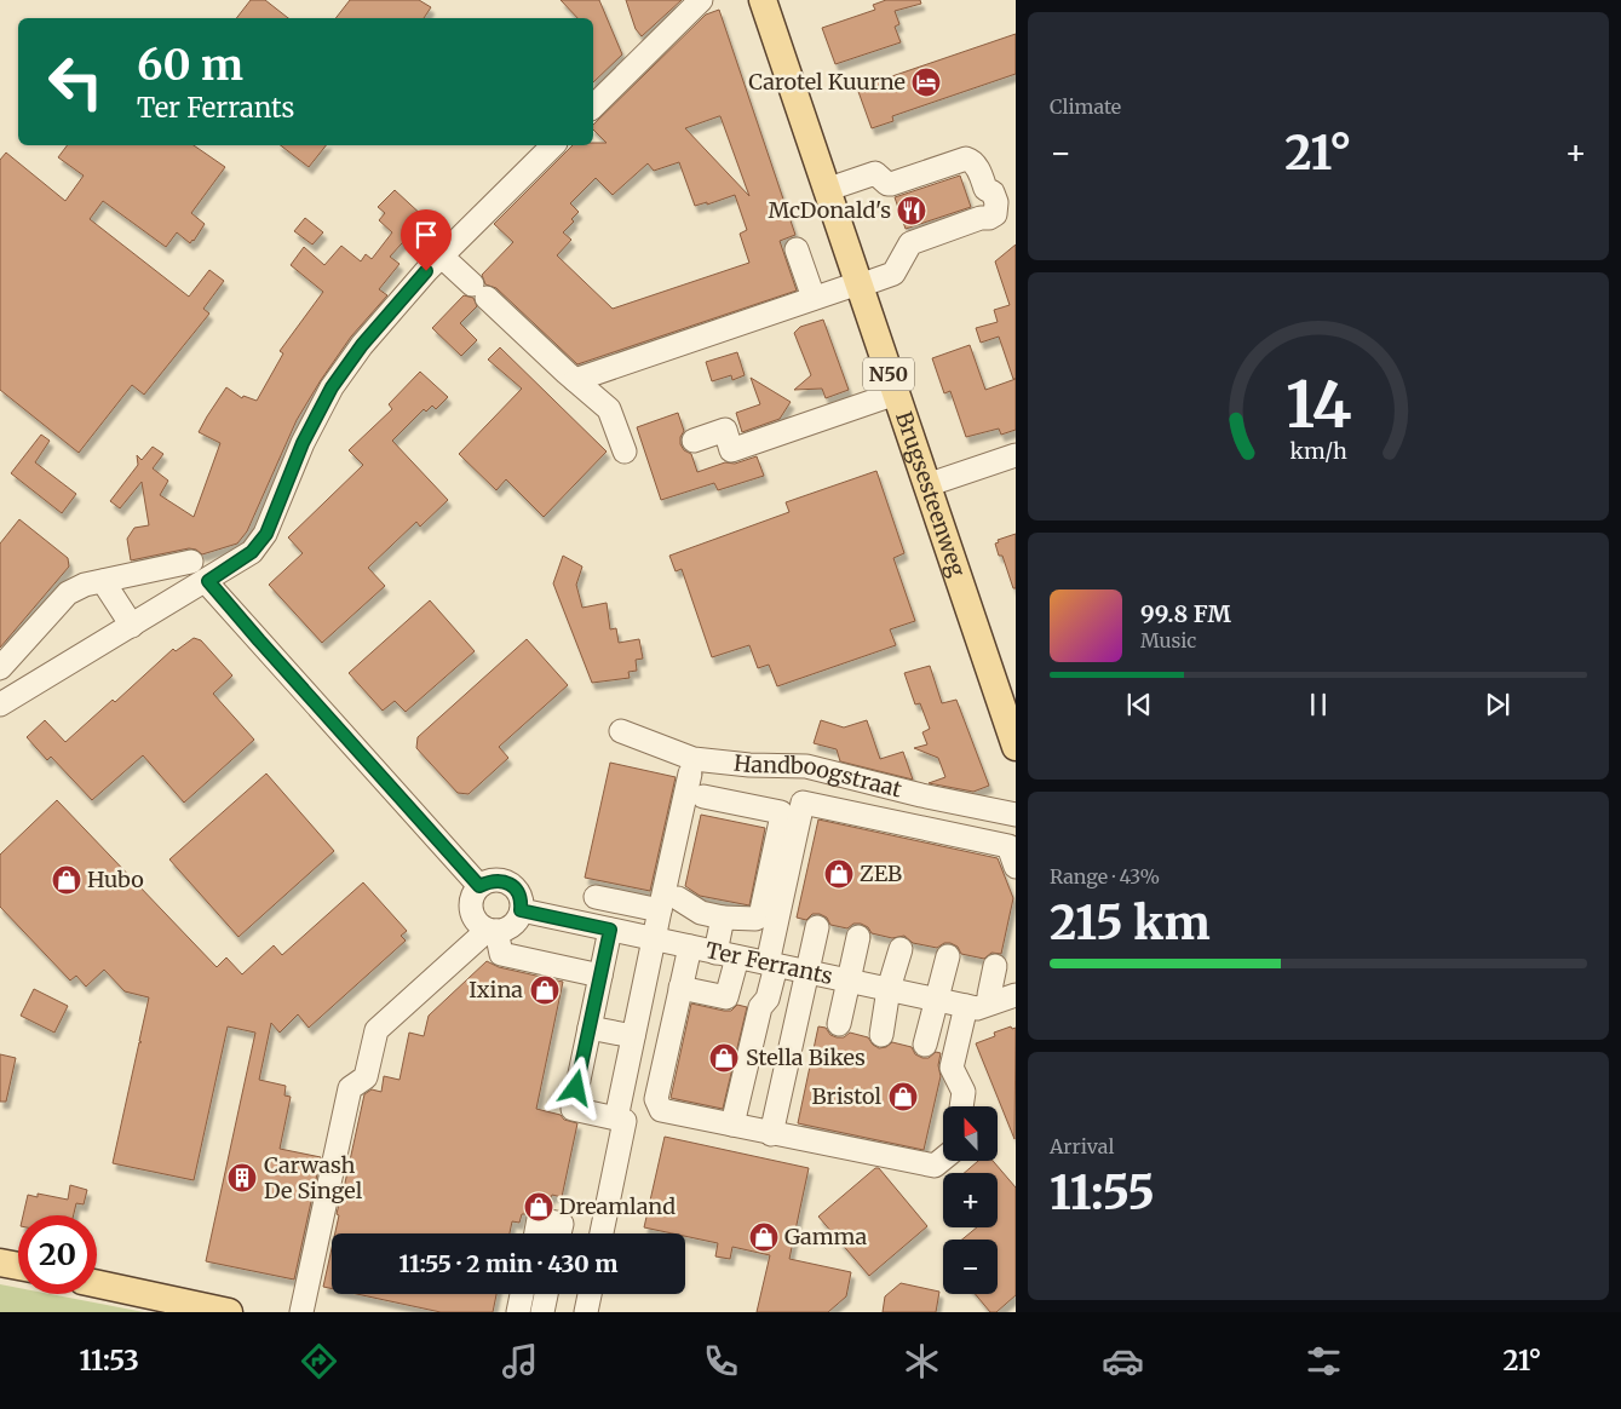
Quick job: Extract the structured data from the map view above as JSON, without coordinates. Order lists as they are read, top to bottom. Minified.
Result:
{"streets":{"main road":["N50","Brugsesteenweg"],"street":["Handboogstraat","Ter Ferrants"]},"places":{"hotel":["Carotel Kuurne"],"restaurant":["McDonald's"],"shop":["ZEB","Hubo","Ixina","Stella Bikes","Bristol","Dreamland","Gamma"],"building":["Carwash De Singel"]},"north":"top","page":{"tile":["Climate",["Range · 43%","215 km"],["Arrival","11:55"]],"turn":["60 m","Ter Ferrants"],"heat":["−","21°","+"],"song":["99.8 FM","Music"],"map_buttons":["+","−"],"limit":"20","trip":"11:55 · 2 min · 430 m","tabs":["11:53","21°"],"gauge":["14","km/h"]}}
